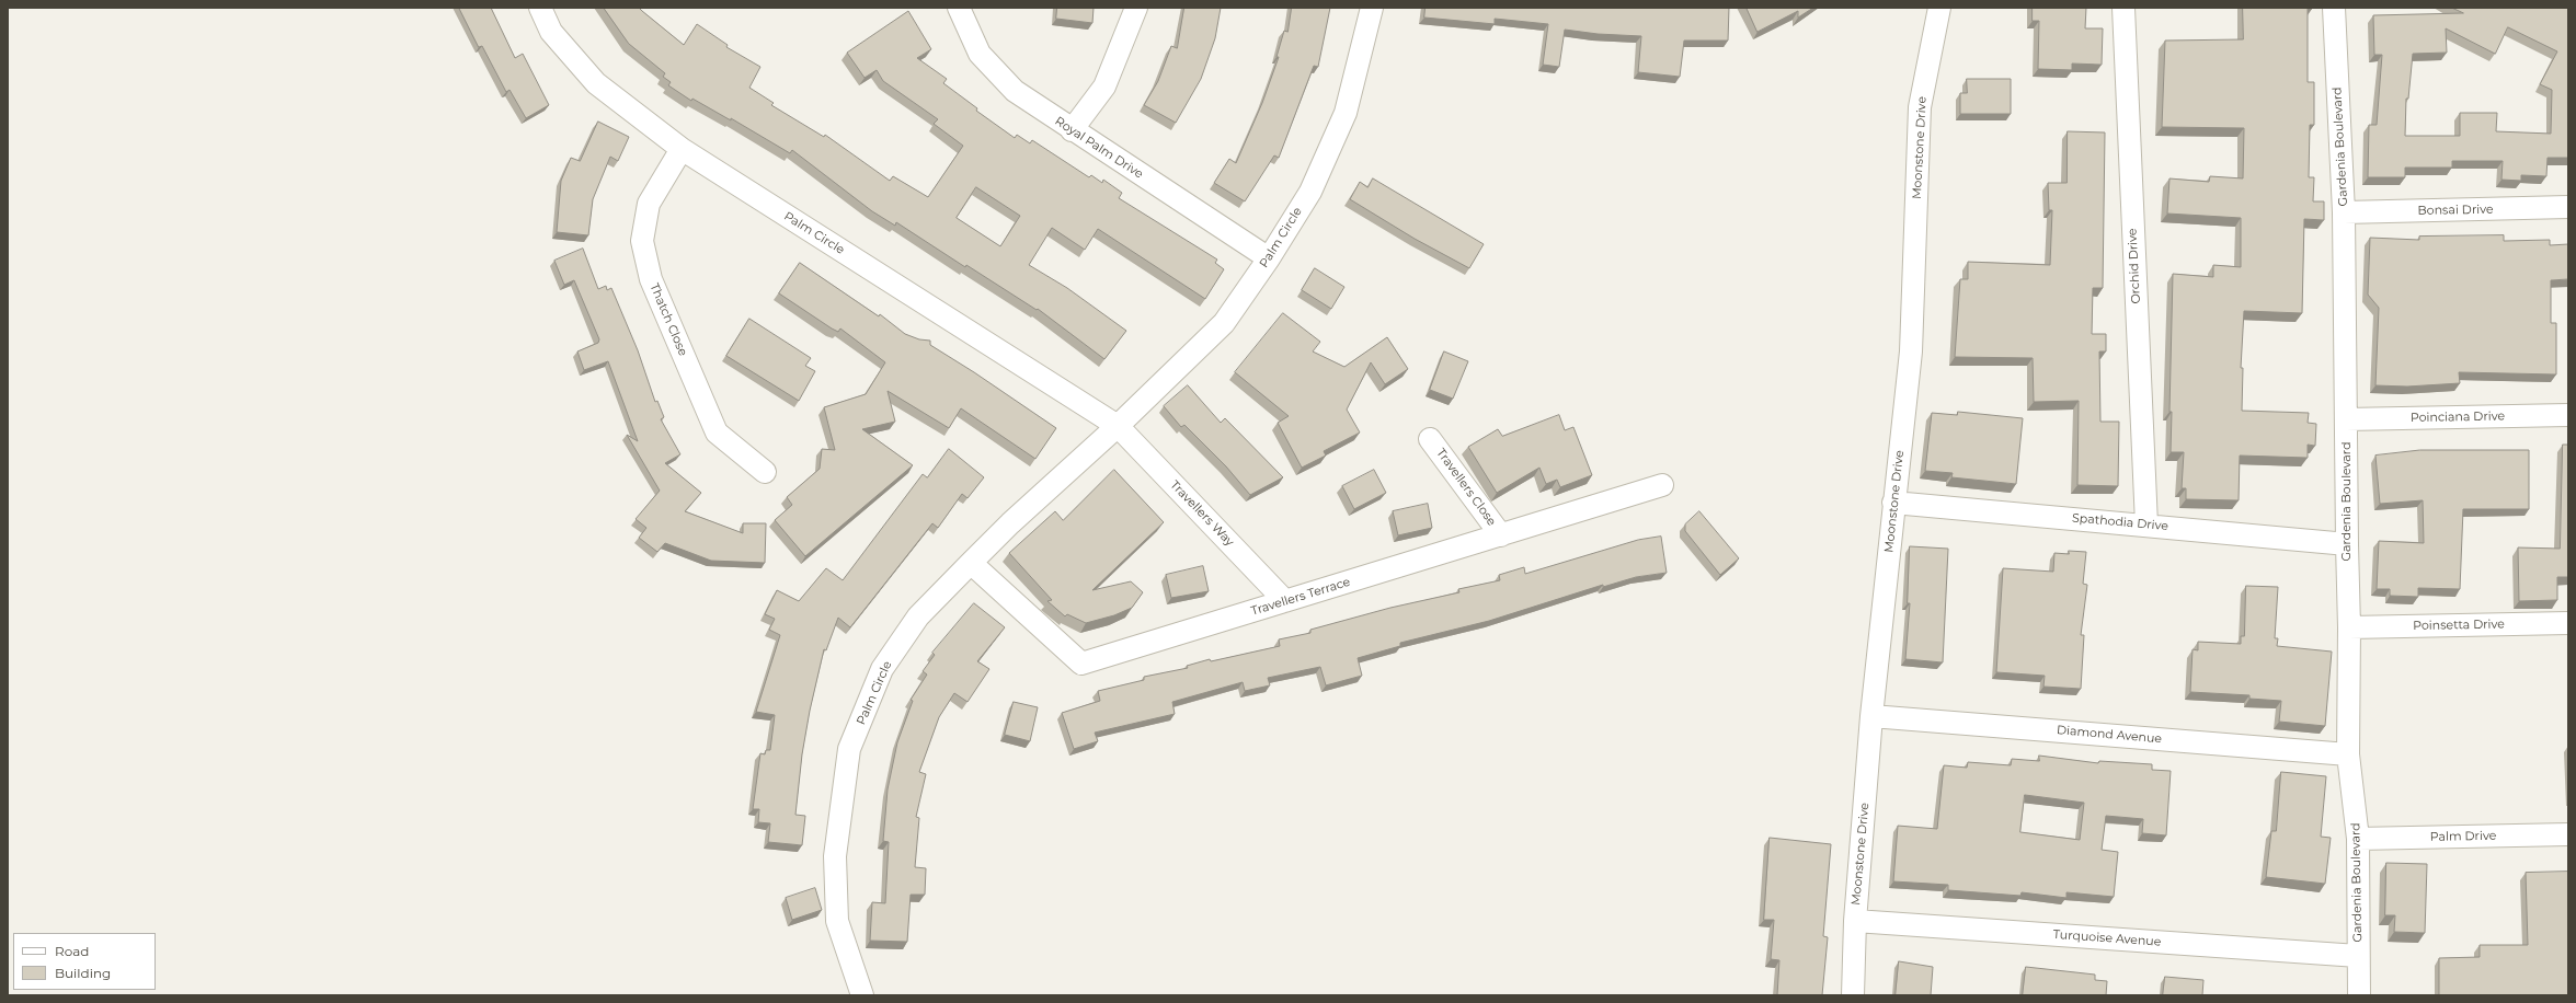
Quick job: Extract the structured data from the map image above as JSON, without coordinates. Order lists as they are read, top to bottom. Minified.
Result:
{"streets":{"street":["Gardenia Boulevard","Royal Palm Drive","Moonstone Drive","Bonsai Drive","Palm Circle","Orchid Drive","Thatch Close","Poinciana Drive","Travellers Close","Travellers Way","Spathodia Drive","Travellers Terrace","Poinsetta Drive","Diamond Avenue","Palm Drive","Turquoise Avenue"]},"crossings":[["Gardenia Boulevard","Bonsai Drive"],["Gardenia Boulevard","Poinciana Drive"],["Gardenia Boulevard","Spathodia Drive"],["Gardenia Boulevard","Poinsetta Drive"],["Gardenia Boulevard","Diamond Avenue"],["Gardenia Boulevard","Palm Drive"],["Gardenia Boulevard","Turquoise Avenue"],["Royal Palm Drive","Palm Circle"],["Moonstone Drive","Spathodia Drive"],["Moonstone Drive","Diamond Avenue"],["Moonstone Drive","Turquoise Avenue"],["Palm Circle","Thatch Close"],["Palm Circle","Travellers Way"],["Palm Circle","Travellers Terrace"],["Orchid Drive","Spathodia Drive"],["Travellers Close","Travellers Terrace"],["Travellers Way","Travellers Terrace"]],"legend":["Road","Building"]}
